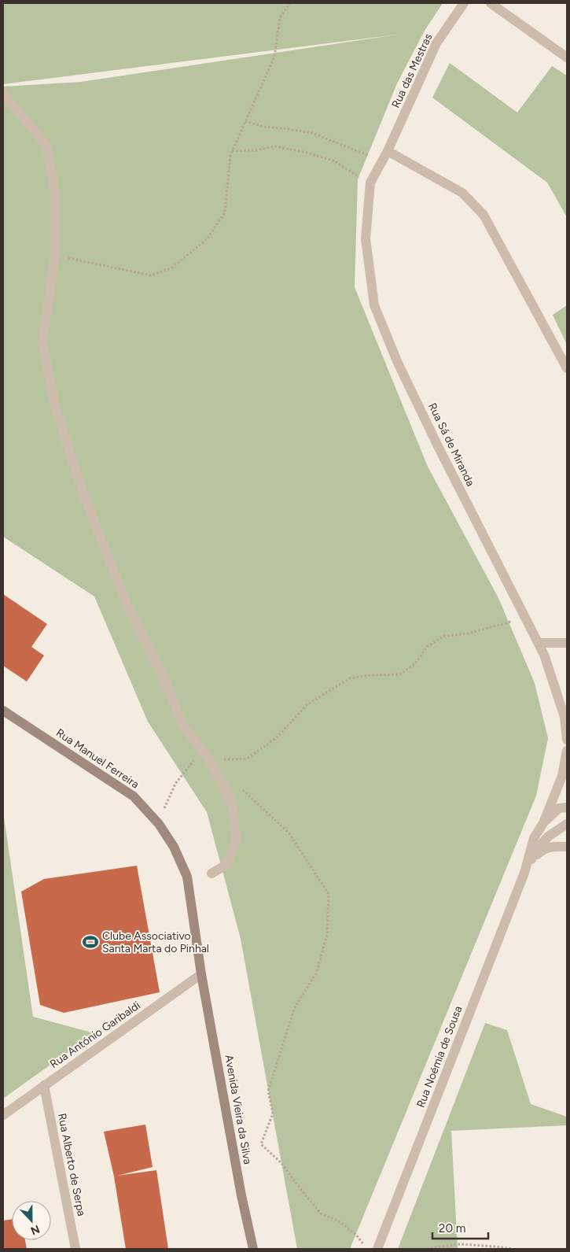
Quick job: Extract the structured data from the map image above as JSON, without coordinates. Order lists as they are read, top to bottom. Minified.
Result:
{"streets":{"street":["Rua das Mestras","Rua Sá de Miranda","Rua Manuel Ferreira","Rua António Garibaldi","Rua Noémia de Sousa","Avenida Vieira da Silva","Rua Alberto de Serpa"]},"crossings":[["Rua das Mestras","Rua Sá de Miranda"],["Rua Manuel Ferreira","Rua António Garibaldi"],["Rua Manuel Ferreira","Avenida Vieira da Silva"],["Rua António Garibaldi","Avenida Vieira da Silva"],["Rua António Garibaldi","Rua Alberto de Serpa"]],"places":{"sports":["Clube Associativo Santa Marta do Pinhal"]},"scale_bar":"20 m","north":"bottom"}
